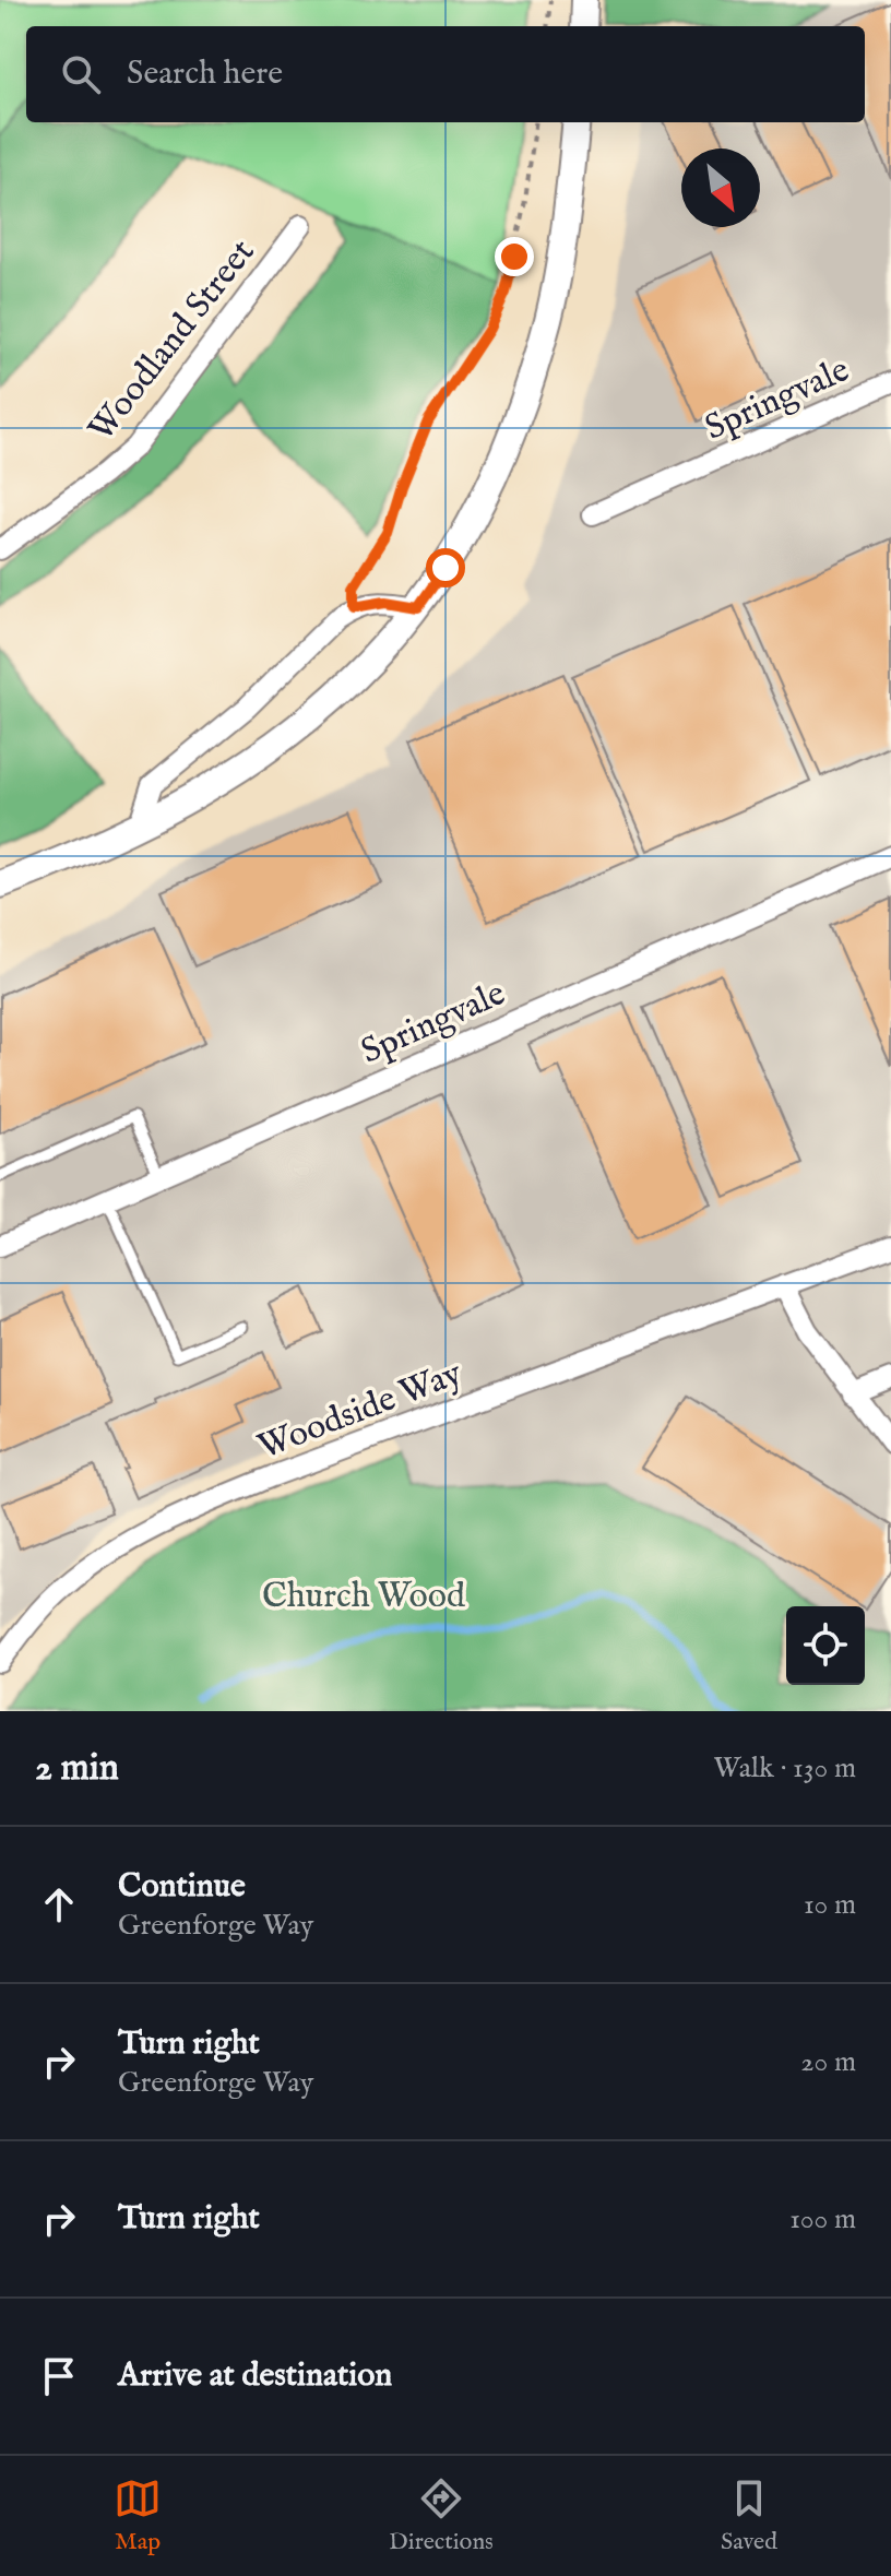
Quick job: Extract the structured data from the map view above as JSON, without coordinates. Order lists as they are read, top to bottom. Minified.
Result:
{"streets":{"street":["Woodland Street","Springvale","Woodside Way"]},"parks":["Church Wood"],"north":"bottom right","page":{"search":"Search here","heading":["2 min","Walk · 130 m"],"list":[["Continue","Greenforge Way","10 m"],["Turn right","Greenforge Way","20 m"],["Turn right","100 m"],"Arrive at destination"],"nav":["Map","Directions","Saved"]}}
